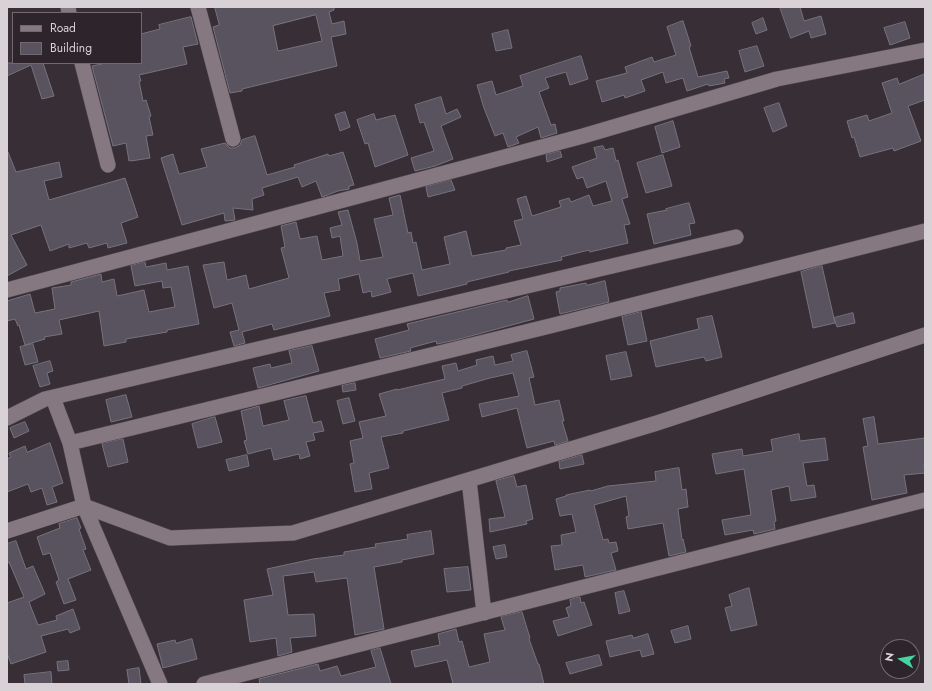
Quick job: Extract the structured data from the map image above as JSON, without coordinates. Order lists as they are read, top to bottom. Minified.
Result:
{"legend":["Road","Building"],"north":"left"}
